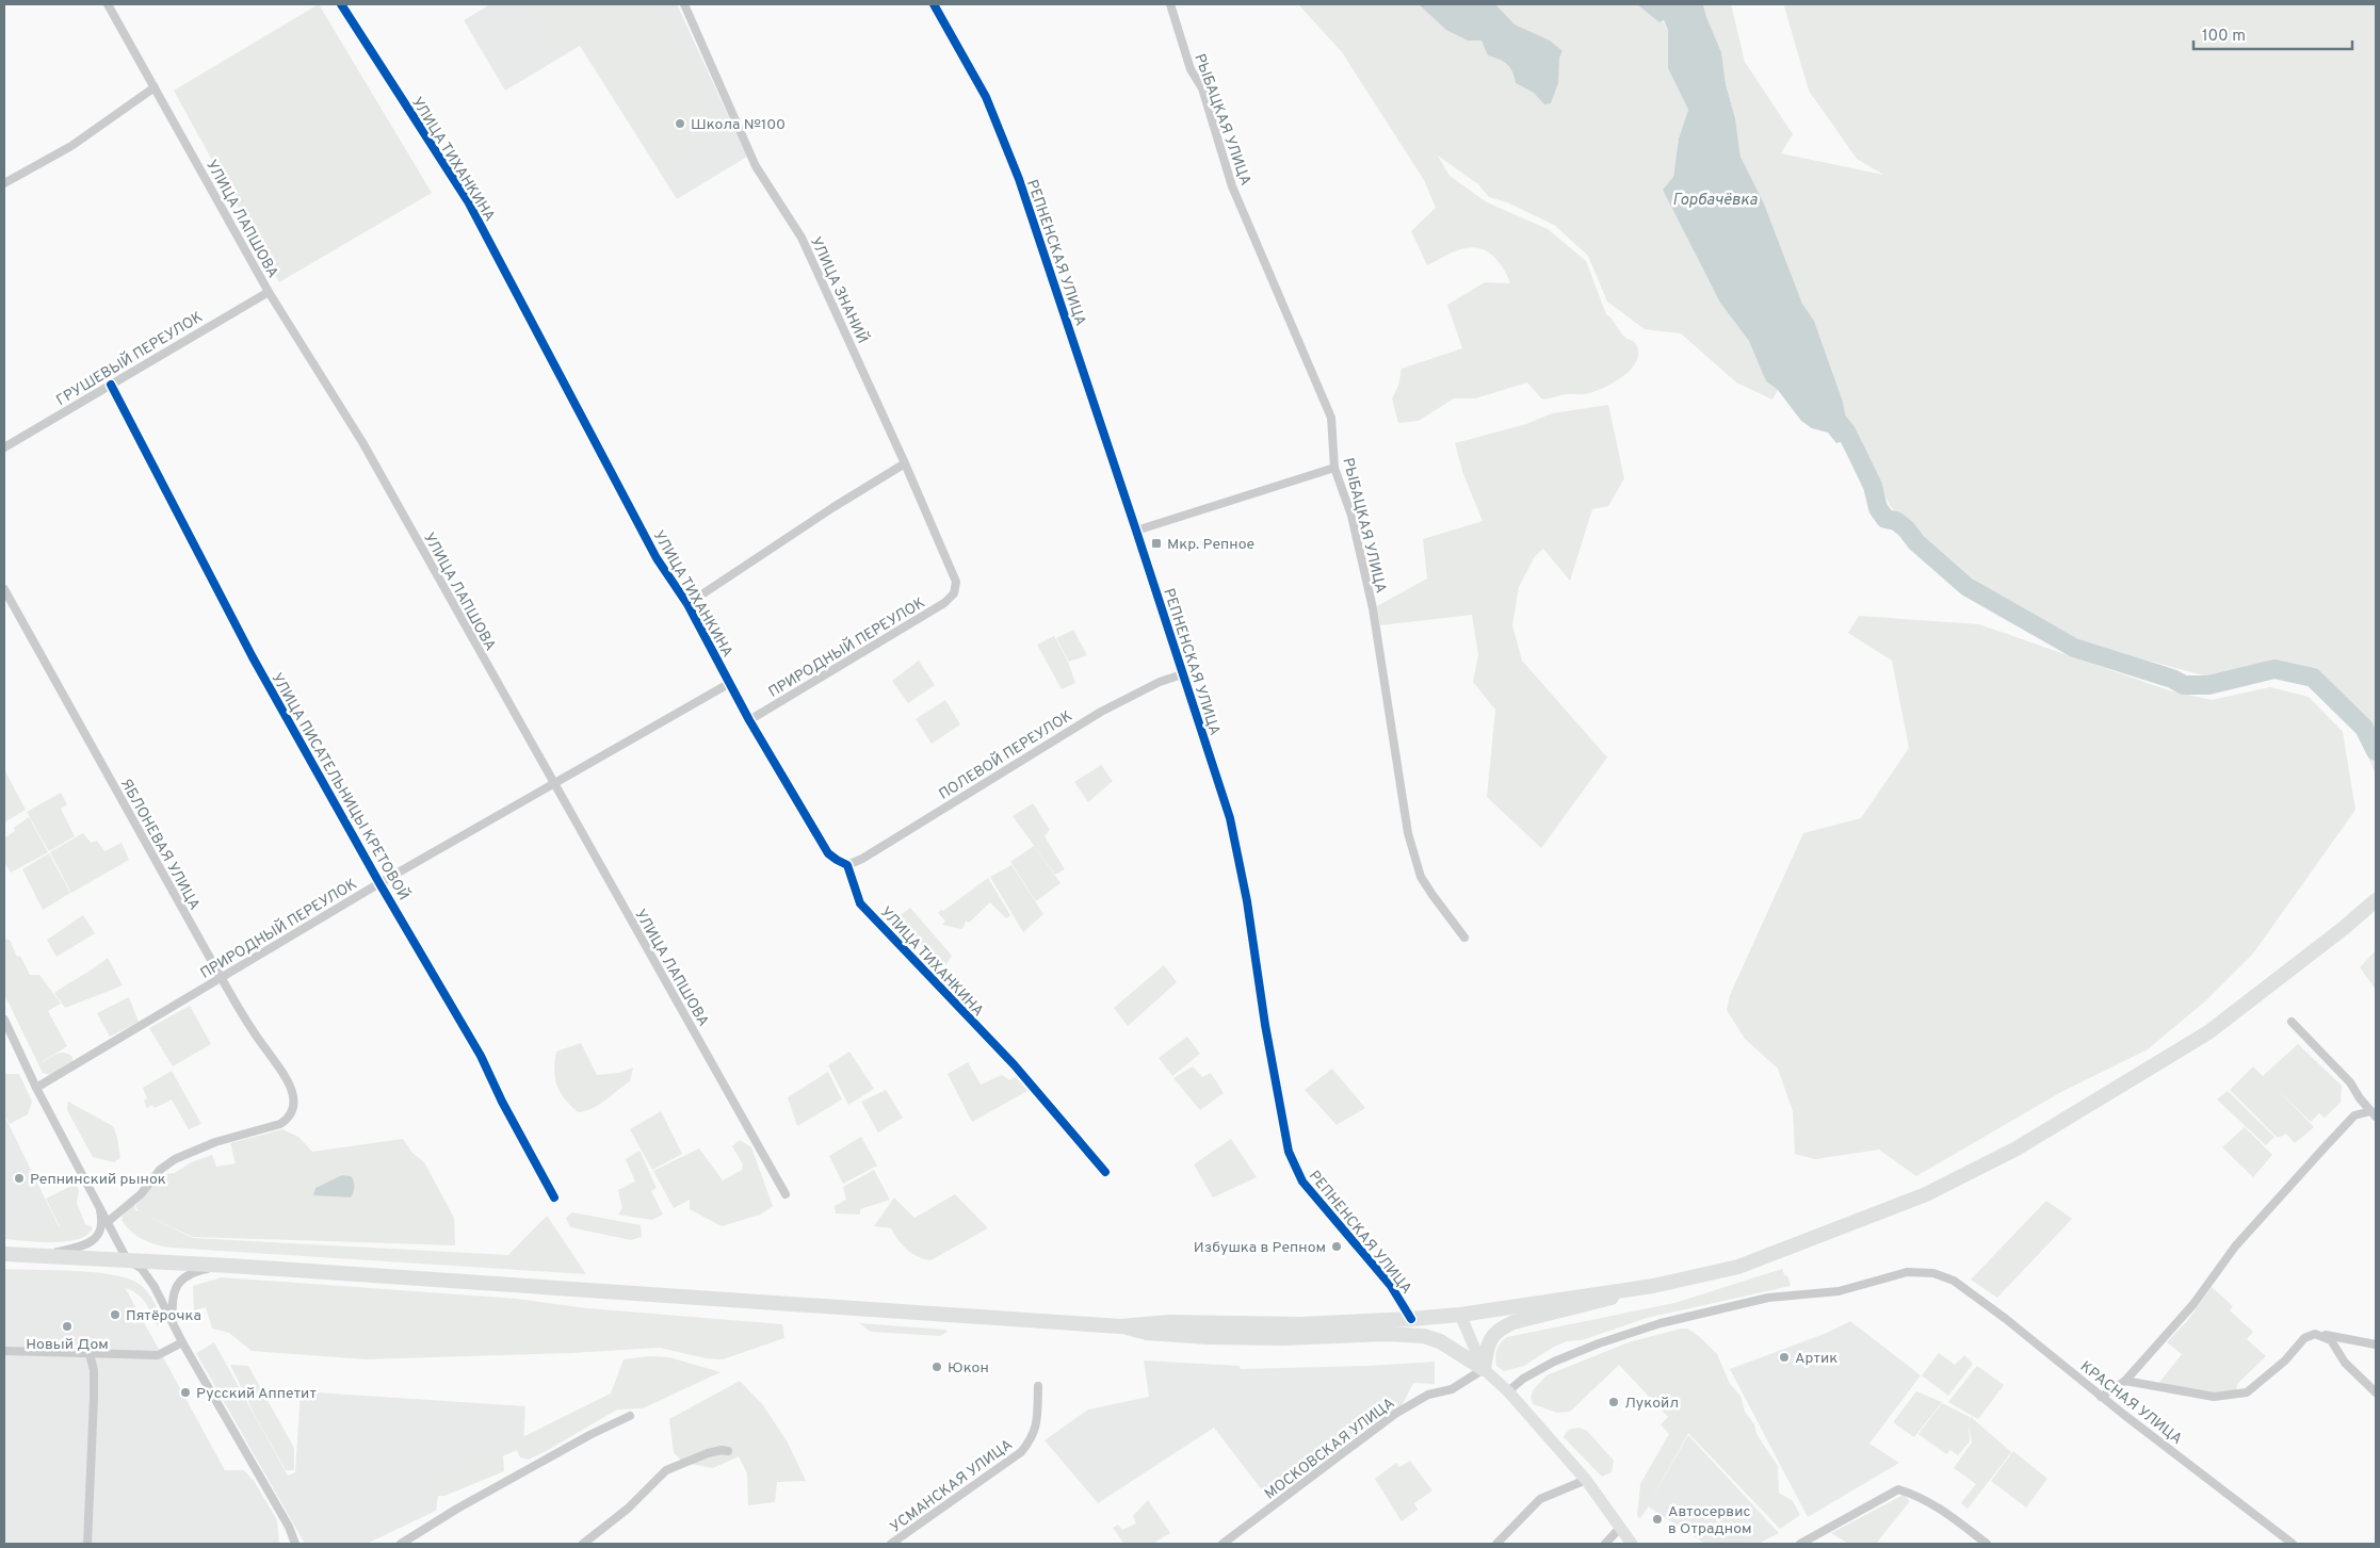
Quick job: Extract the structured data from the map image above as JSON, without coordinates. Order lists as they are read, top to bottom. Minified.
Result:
{"streets":{"street":["РЫБАЦКАЯ УЛИЦА","УЛИЦА ТИХАНКИНА","УЛИЦА ЛАПШОВА","РЕПНЕНСКАЯ УЛИЦА","УЛИЦА ЗНАНИЙ","ГРУШЕВЫЙ ПЕРЕУЛОК","ПРИРОДНЫЙ ПЕРЕУЛОК","ПОЛЕВОЙ ПЕРЕУЛОК","УЛИЦА ПИСАТЕЛЬНИЦЫ КРЕТОВОЙ","ЯБЛОНЕВАЯ УЛИЦА","КРАСНАЯ УЛИЦА","МОСКОВСКАЯ УЛИЦА","УСМАНСКАЯ УЛИЦА"]},"crossings":[["УЛИЦА ТИХАНКИНА","ПРИРОДНЫЙ ПЕРЕУЛОК"],["УЛИЦА ТИХАНКИНА","ПОЛЕВОЙ ПЕРЕУЛОК"],["УЛИЦА ЛАПШОВА","ГРУШЕВЫЙ ПЕРЕУЛОК"],["УЛИЦА ЛАПШОВА","ПРИРОДНЫЙ ПЕРЕУЛОК"],["РЕПНЕНСКАЯ УЛИЦА","ПОЛЕВОЙ ПЕРЕУЛОК"],["УЛИЦА ЗНАНИЙ","ПРИРОДНЫЙ ПЕРЕУЛОК"],["ГРУШЕВЫЙ ПЕРЕУЛОК","УЛИЦА ПИСАТЕЛЬНИЦЫ КРЕТОВОЙ"],["ПРИРОДНЫЙ ПЕРЕУЛОК","УЛИЦА ПИСАТЕЛЬНИЦЫ КРЕТОВОЙ"],["ПРИРОДНЫЙ ПЕРЕУЛОК","ЯБЛОНЕВАЯ УЛИЦА"]],"water":["Горбачёвка"],"places":{"other":["Школа №100","Репнинский рынок","Избушка в Репном","Пятёрочка","Новый Дом","Артик","Юкон","Русский Аппетит","Лукойл","Автосервис в Отрадном"],"transit":["Мкр. Репное"]},"scale_bar":"100 m"}
